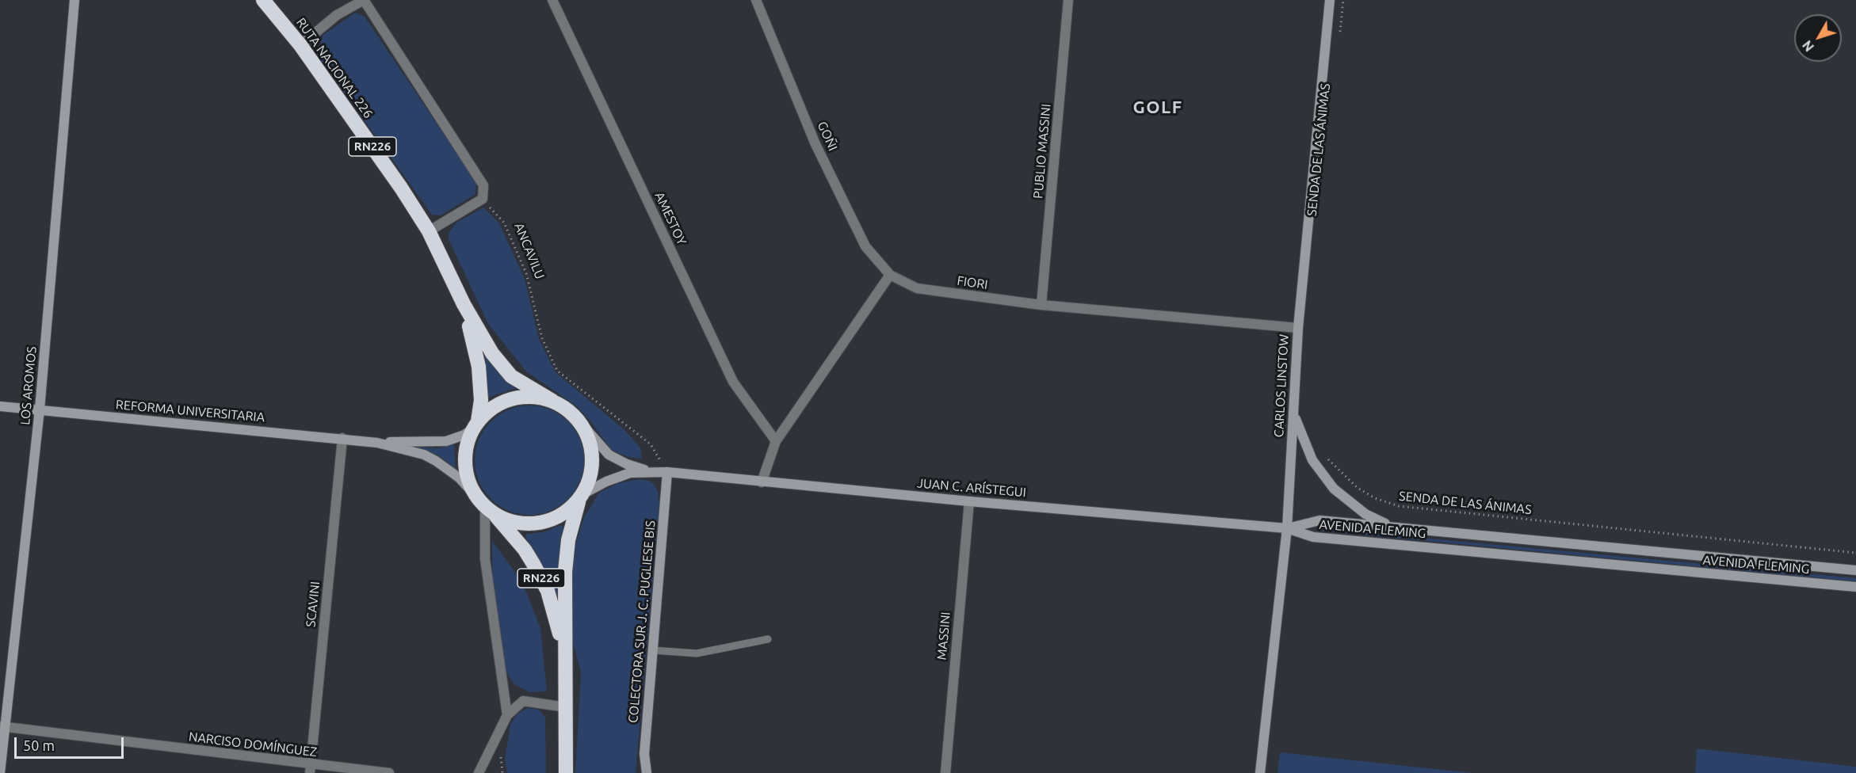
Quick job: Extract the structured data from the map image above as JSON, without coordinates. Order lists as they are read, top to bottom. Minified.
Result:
{"streets":{"highway":["RUTA NACIONAL 226","RN226"],"main road":["LOS AROMOS","CARLOS LINSTOW","REFORMA UNIVERSITARIA","JUAN C. ARÍSTEGUI","AVENIDA FLEMING","COLECTORA SUR J. C. PUGLIESE BIS"],"street":["GOÑI","PUBLIO MASSINI","AMESTOY","FIORI","SCAVINI","MASSINI","NARCISO DOMÍNGUEZ"],"path":["SENDA DE LAS ÁNIMAS","ANCAVILU"]},"crossings":[["RUTA NACIONAL 226","REFORMA UNIVERSITARIA"],["RUTA NACIONAL 226","JUAN C. ARÍSTEGUI"],["GOÑI","FIORI"],["PUBLIO MASSINI","FIORI"],["ANCAVILU","JUAN C. ARÍSTEGUI"],["ANCAVILU","COLECTORA SUR J. C. PUGLIESE BIS"],["FIORI","CARLOS LINSTOW"],["LOS AROMOS","REFORMA UNIVERSITARIA"],["LOS AROMOS","NARCISO DOMÍNGUEZ"],["CARLOS LINSTOW","JUAN C. ARÍSTEGUI"],["CARLOS LINSTOW","AVENIDA FLEMING"],["REFORMA UNIVERSITARIA","JUAN C. ARÍSTEGUI"],["REFORMA UNIVERSITARIA","SCAVINI"],["JUAN C. ARÍSTEGUI","AVENIDA FLEMING"],["JUAN C. ARÍSTEGUI","COLECTORA SUR J. C. PUGLIESE BIS"],["JUAN C. ARÍSTEGUI","MASSINI"],["SCAVINI","NARCISO DOMÍNGUEZ"]],"districts":["GOLF"],"scale_bar":"50 m","north":"bottom left"}
